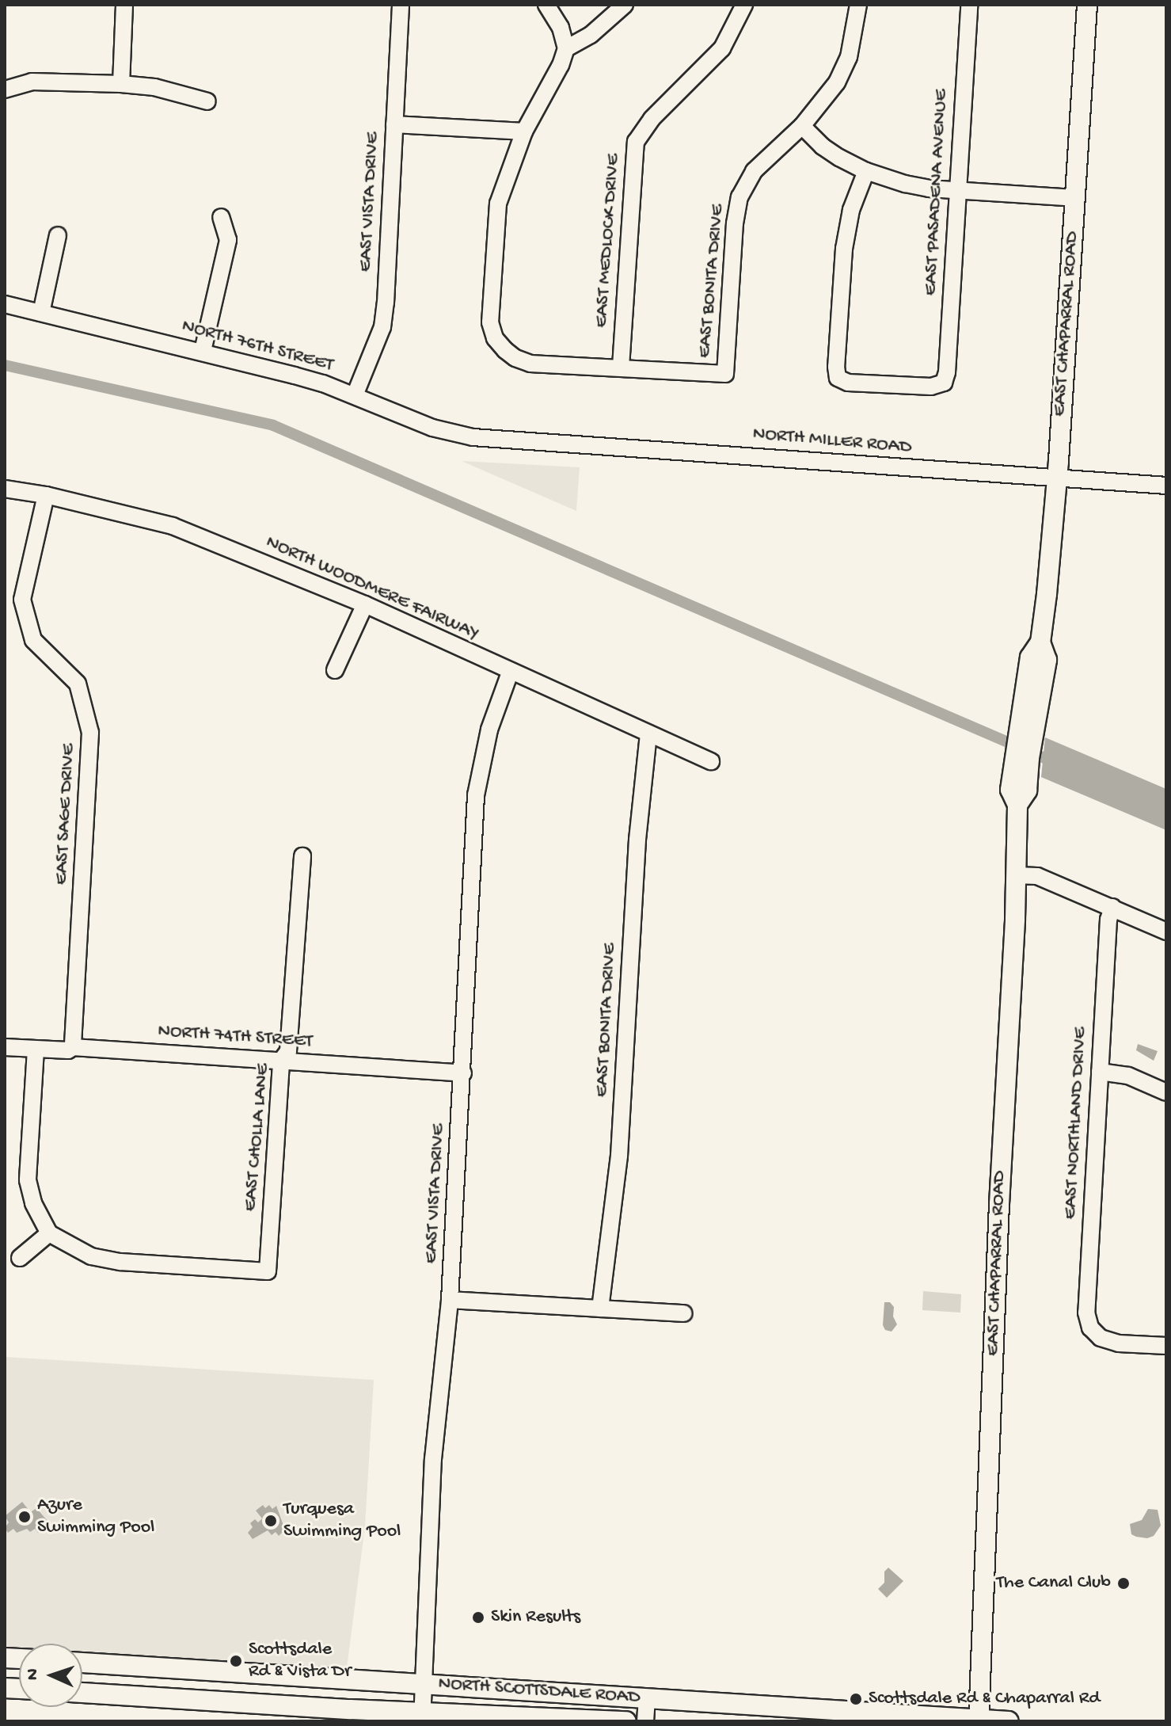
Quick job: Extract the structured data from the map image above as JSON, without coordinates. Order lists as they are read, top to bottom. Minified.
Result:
{"streets":{"main road":["EAST CHAPARRAL ROAD","NORTH SCOTTSDALE ROAD"],"street":["EAST PASADENA AVENUE","EAST VISTA DRIVE","EAST MEDLOCK DRIVE","EAST BONITA DRIVE","NORTH 76TH STREET","NORTH MILLER ROAD","NORTH WOODMERE FAIRWAY","EAST SAGE DRIVE","NORTH 74TH STREET","EAST NORTHLAND DRIVE","EAST CHOLLA LANE"]},"crossings":[["EAST VISTA DRIVE","NORTH 76TH STREET"],["EAST VISTA DRIVE","NORTH WOODMERE FAIRWAY"],["EAST VISTA DRIVE","NORTH 74TH STREET"],["EAST VISTA DRIVE","NORTH SCOTTSDALE ROAD"],["EAST MEDLOCK DRIVE","EAST BONITA DRIVE"],["EAST BONITA DRIVE","NORTH WOODMERE FAIRWAY"],["EAST CHAPARRAL ROAD","NORTH MILLER ROAD"],["EAST CHAPARRAL ROAD","NORTH SCOTTSDALE ROAD"],["NORTH 76TH STREET","NORTH MILLER ROAD"],["NORTH WOODMERE FAIRWAY","EAST SAGE DRIVE"],["EAST SAGE DRIVE","NORTH 74TH STREET"],["NORTH 74TH STREET","EAST CHOLLA LANE"]],"places":["Azure Swimming Pool","Turquesa Swimming Pool","The Canal Club","Skin Results","Scottsdale Rd & Vista Dr","Scottsdale Rd & Chaparral Rd"],"north":"left"}
